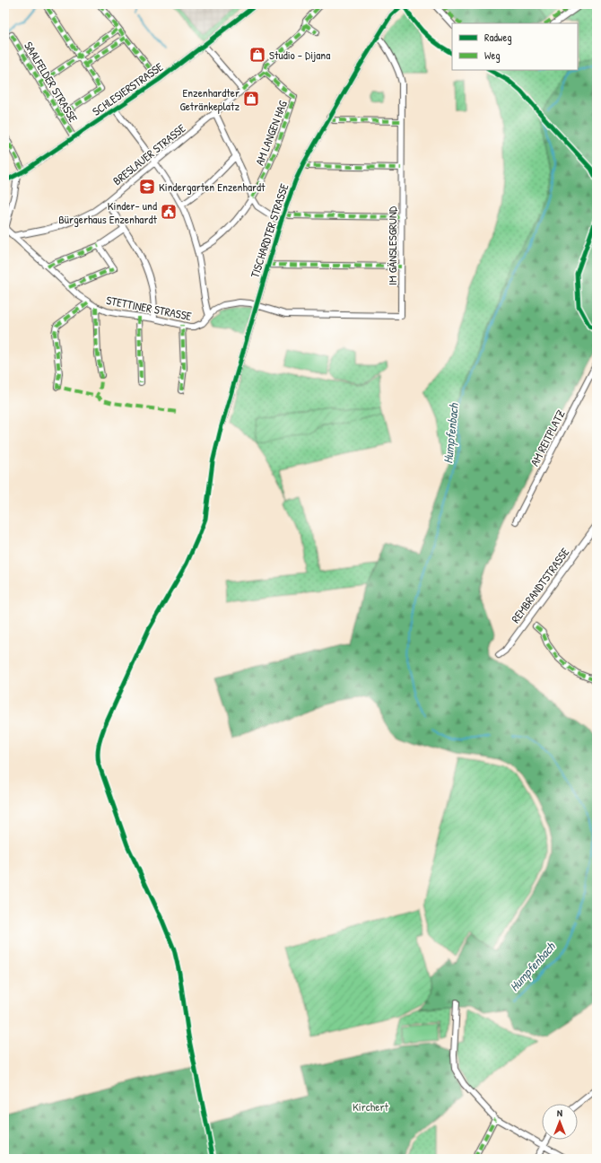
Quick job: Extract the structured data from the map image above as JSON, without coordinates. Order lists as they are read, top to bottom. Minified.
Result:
{"streets":{"street":["SAALFELDER STRASSE","SCHLESIERSTRASSE","AM LANGEN HAG","BRESLAUER STRASSE","TISCHARDTER STRASSE","IM GÄNSLESGRUND","STETTINER STRASSE","AM REITPLATZ","REMBRANDTSTRASSE"]},"crossings":[["SAALFELDER STRASSE","SCHLESIERSTRASSE"],["SCHLESIERSTRASSE","STETTINER STRASSE"],["AM LANGEN HAG","BRESLAUER STRASSE"],["BRESLAUER STRASSE","STETTINER STRASSE"],["TISCHARDTER STRASSE","IM GÄNSLESGRUND"],["TISCHARDTER STRASSE","STETTINER STRASSE"],["IM GÄNSLESGRUND","STETTINER STRASSE"]],"water":["Humpfenbach"],"parks":["Kirchert"],"places":{"shop":["Studio - Dijana","Enzenhardter Getränkeplatz"],"school or university":["Kindergarten Enzenhardt"],"public building":["Kinder- und Bürgerhaus Enzenhardt"]},"legend":["Radweg","Weg"],"north":"top"}
